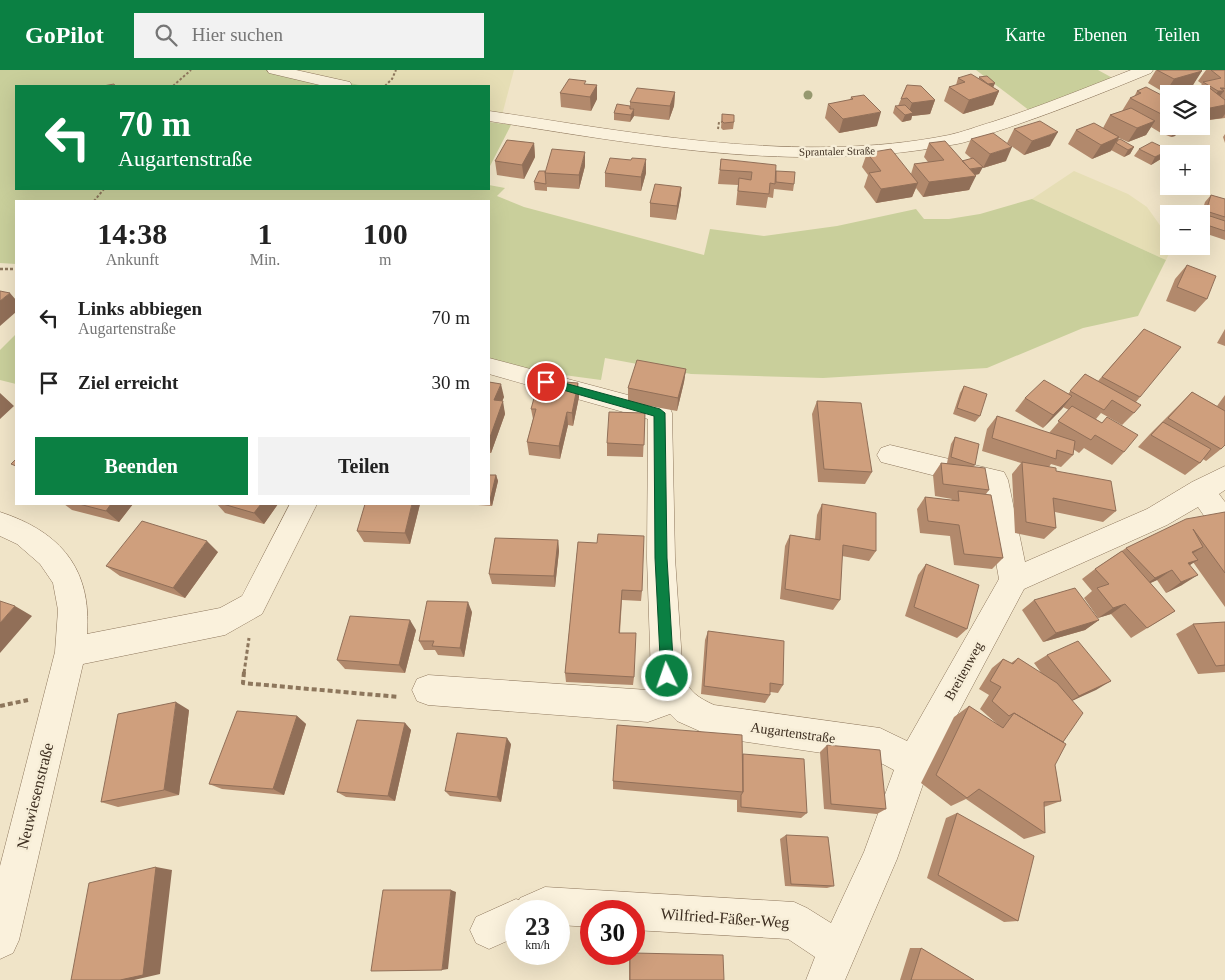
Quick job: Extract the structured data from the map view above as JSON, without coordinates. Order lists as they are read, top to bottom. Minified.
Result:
{"streets":{"street":["Sprantaler Straße","Breitenweg","Augartenstraße","Neuwiesenstraße","Wilfried-Fäßer-Weg"]},"crossings":[["Breitenweg","Augartenstraße"],["Breitenweg","Wilfried-Fäßer-Weg"]],"page":{"header":"GoPilot","search":"Hier suchen","nav":["Karte","Ebenen","Teilen"],"map_buttons":["+","−"],"turn":["70 m","Augartenstraße"],"eta":["14:38","Ankunft","1","Min.","100","m"],"list":[{"name":"Links abbiegen","note":"Augartenstraße","value":"70 m"},{"name":"Ziel erreicht","value":"30 m"}],"buttons":["Beenden","Teilen"],"speed":"23 km/h","limit":"30"}}
